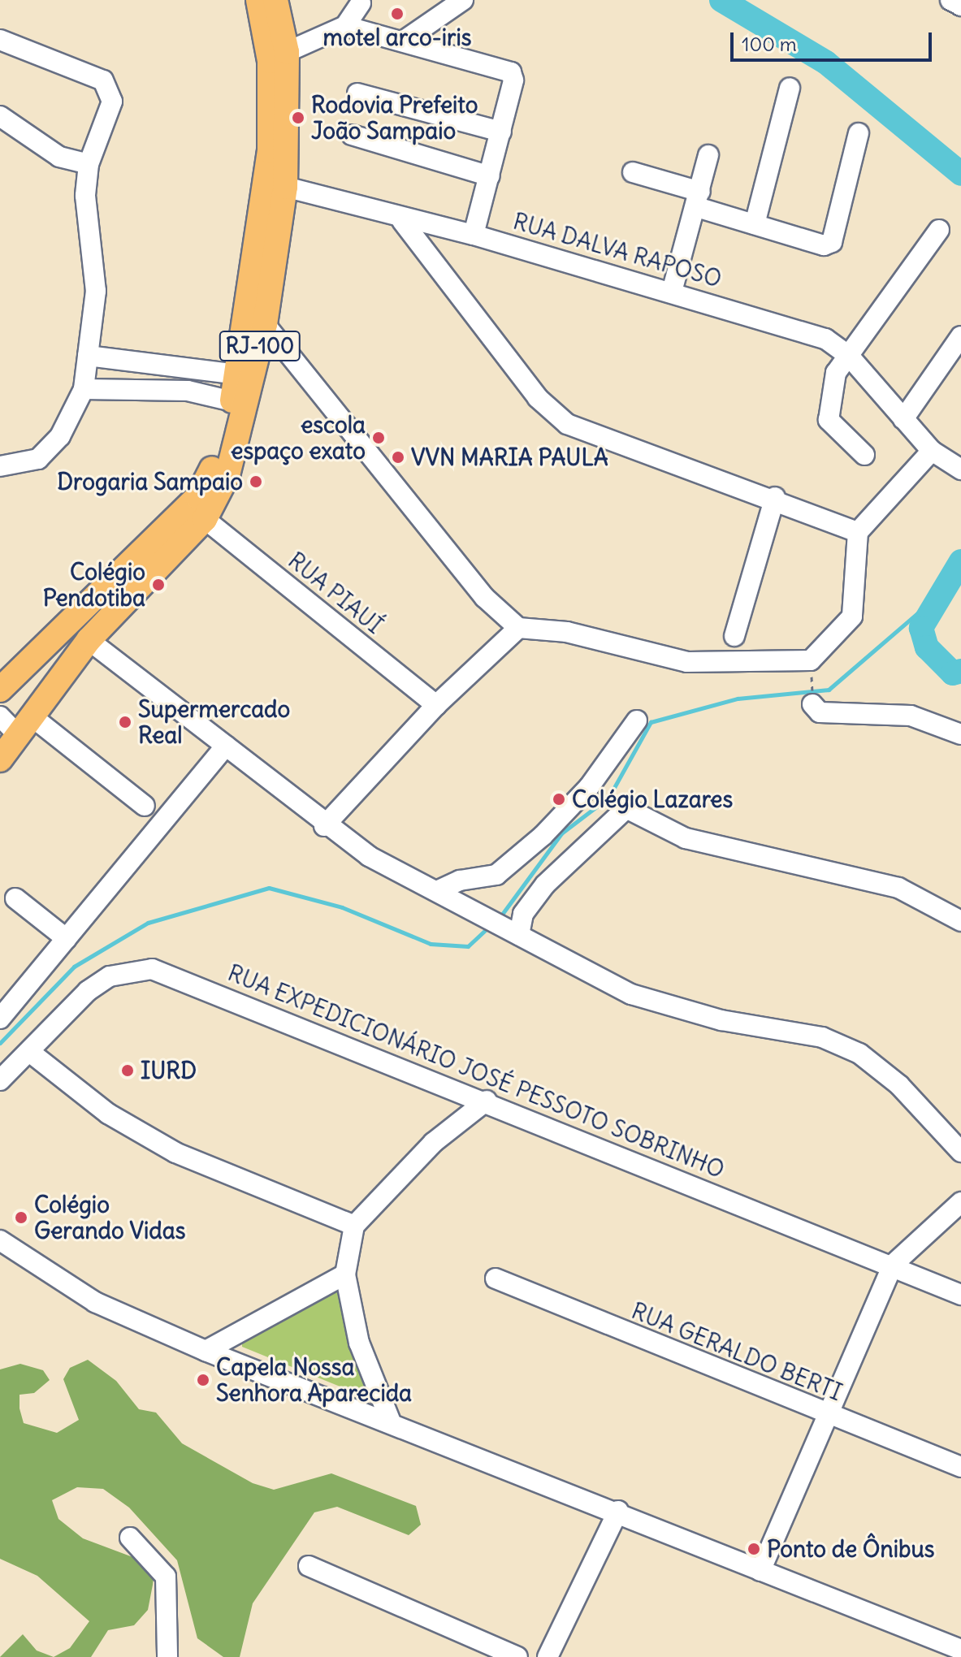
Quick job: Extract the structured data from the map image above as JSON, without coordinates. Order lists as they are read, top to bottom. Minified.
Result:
{"streets":{"main road":["RJ-100"],"street":["RUA DALVA RAPOSO","RUA PIAUÍ","RUA EXPEDICIONÁRIO JOSÉ PESSOTO SOBRINHO","RUA GERALDO BERTI"]},"crossings":[["RUA DALVA RAPOSO","RJ-100"],["RJ-100","RUA PIAUÍ"]],"places":["motel arco-iris","Rodovia Prefeito João Sampaio","escola espaço exato","VVN MARIA PAULA","Drogaria Sampaio","Colégio Pendotiba","Supermercado Real","Colégio Lazares","IURD","Colégio Gerando Vidas","Capela Nossa Senhora Aparecida","Ponto de Ônibus"],"scale_bar":"100 m"}
